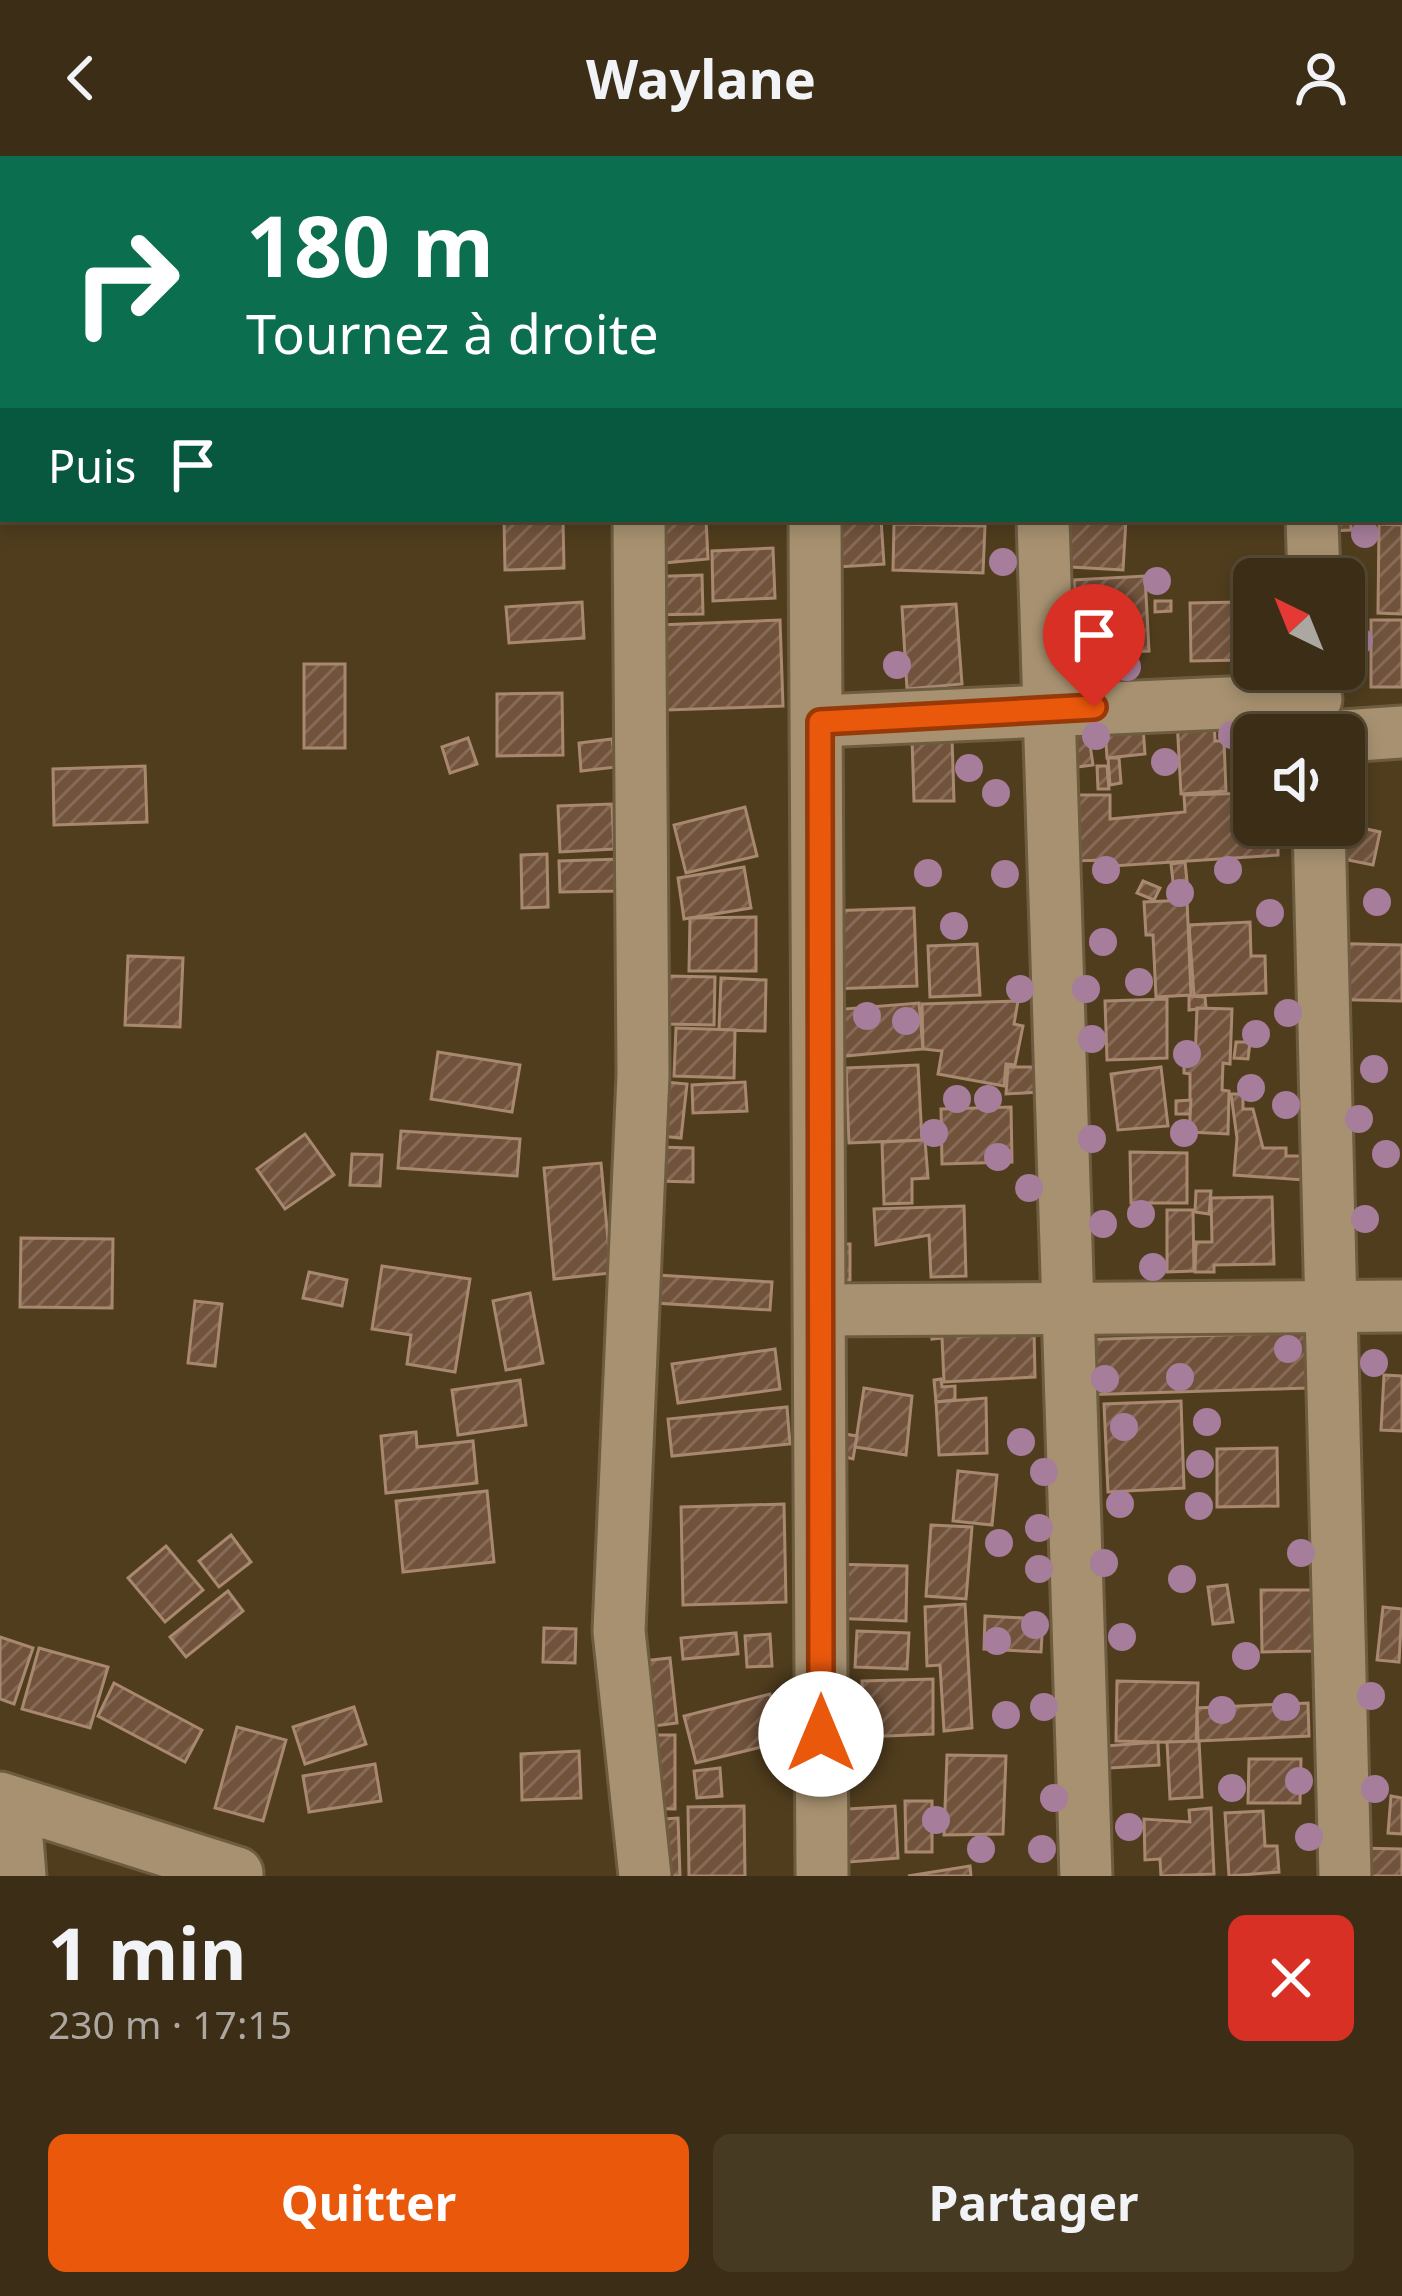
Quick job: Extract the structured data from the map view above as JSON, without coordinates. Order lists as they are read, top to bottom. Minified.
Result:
{"north":"top left","page":{"header":"Waylane","turn":["180 m","Tournez à droite"],"then":"Puis","heading":["1 min","230 m · 17:15"],"buttons":["Quitter","Partager"]}}
